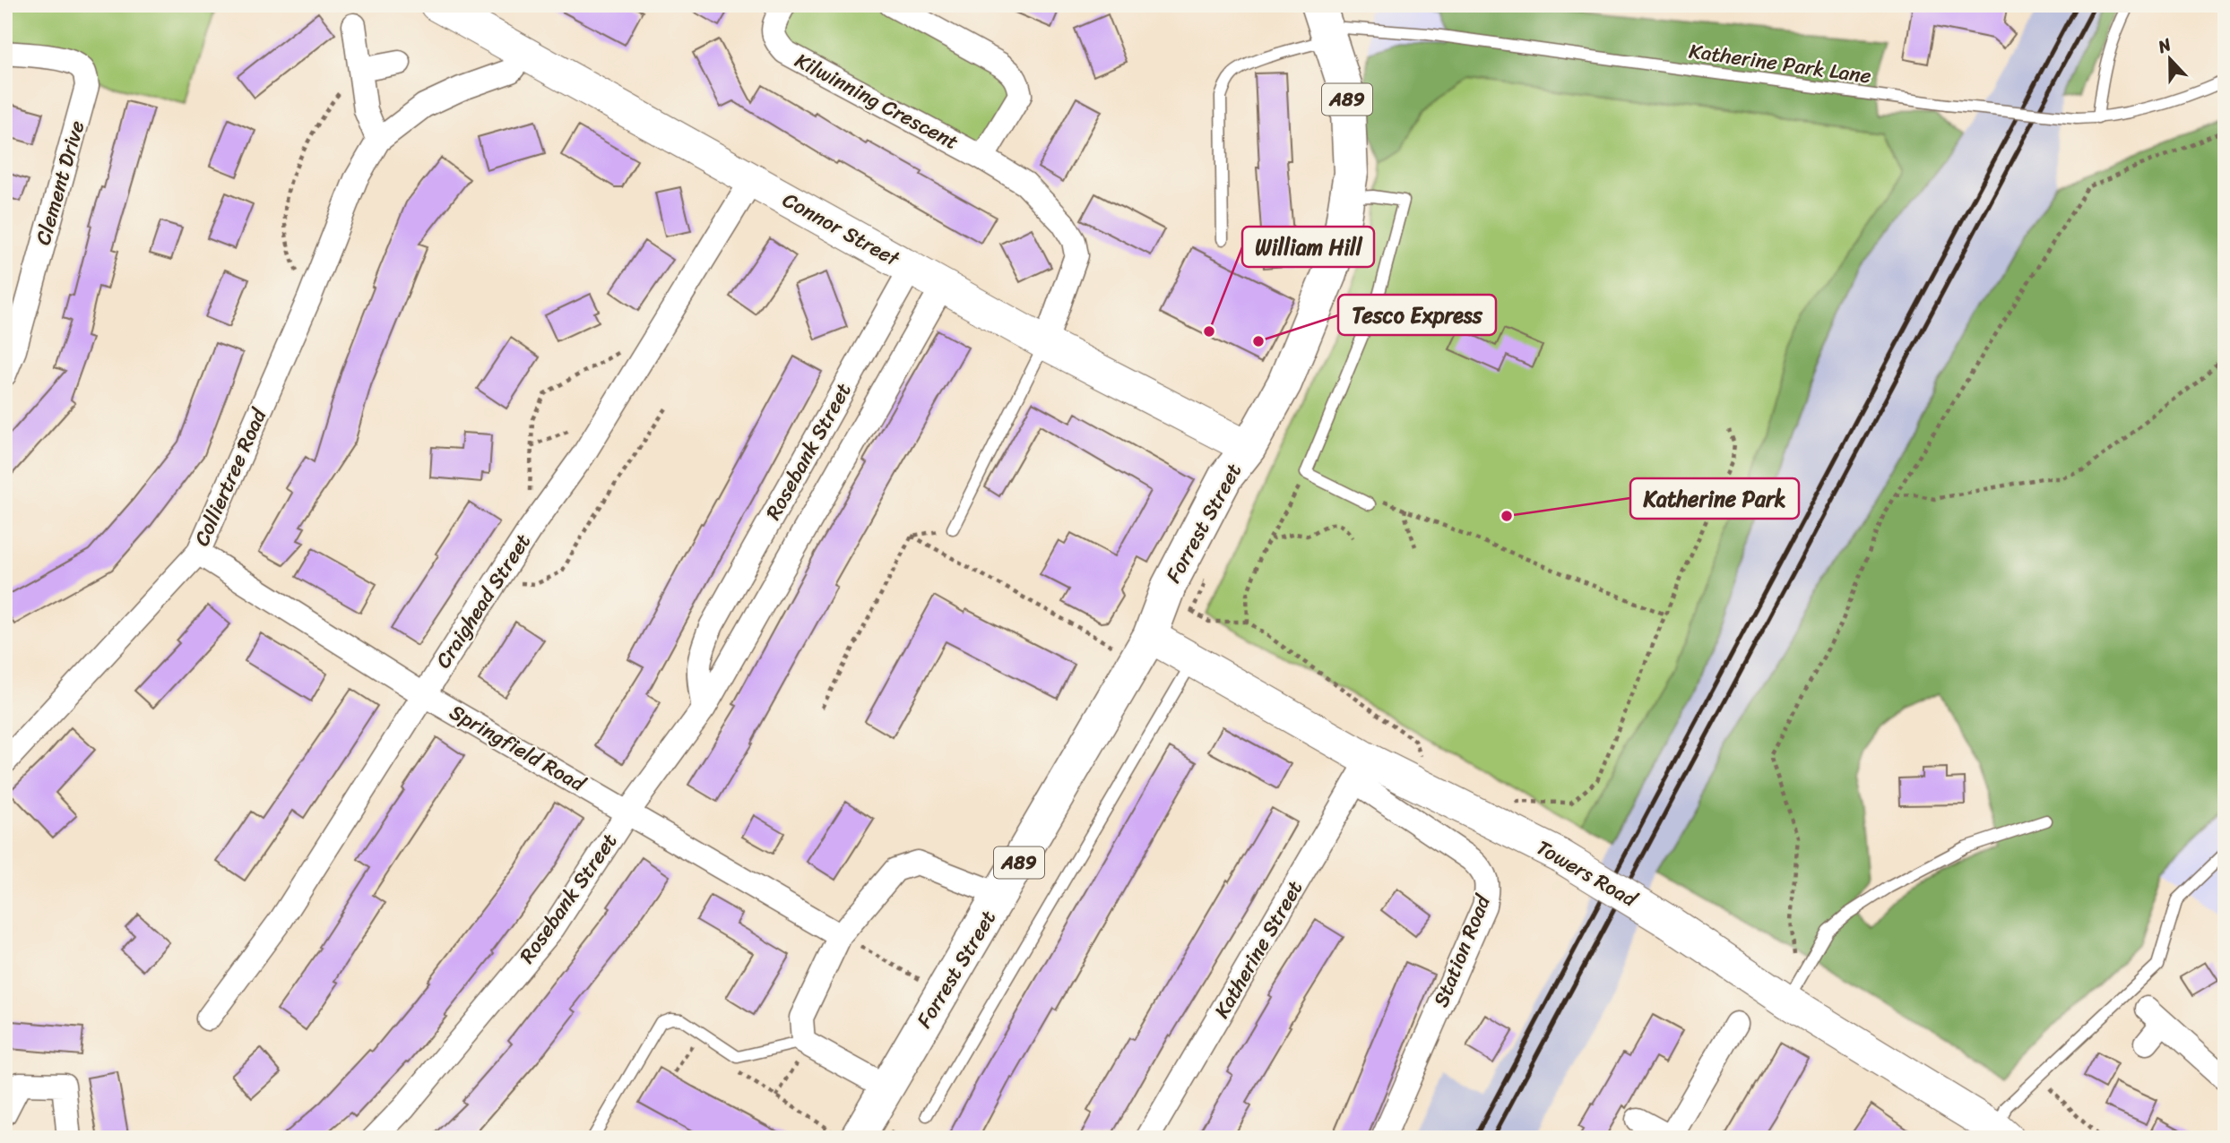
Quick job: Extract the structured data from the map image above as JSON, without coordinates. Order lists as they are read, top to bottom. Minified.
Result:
{"streets":{"main road":["A89","Connor Street","Forrest Street","Towers Road"],"street":["Kilwinning Crescent","Clement Drive","Rosebank Street","Colliertree Road","Craighead Street","Springfield Road","Katherine Street","Station Road"],"lane":["Katherine Park Lane"]},"crossings":[["Katherine Park Lane","Forrest Street"],["Kilwinning Crescent","Connor Street"],["Connor Street","Rosebank Street"],["Connor Street","Colliertree Road"],["Connor Street","Forrest Street"],["Connor Street","Craighead Street"],["Rosebank Street","Springfield Road"],["Colliertree Road","Springfield Road"],["Forrest Street","Towers Road"],["Craighead Street","Springfield Road"],["Towers Road","Katherine Street"],["Towers Road","Station Road"],["Katherine Street","Station Road"]],"places":["William Hill","Tesco Express","Katherine Park"],"north":"top"}
